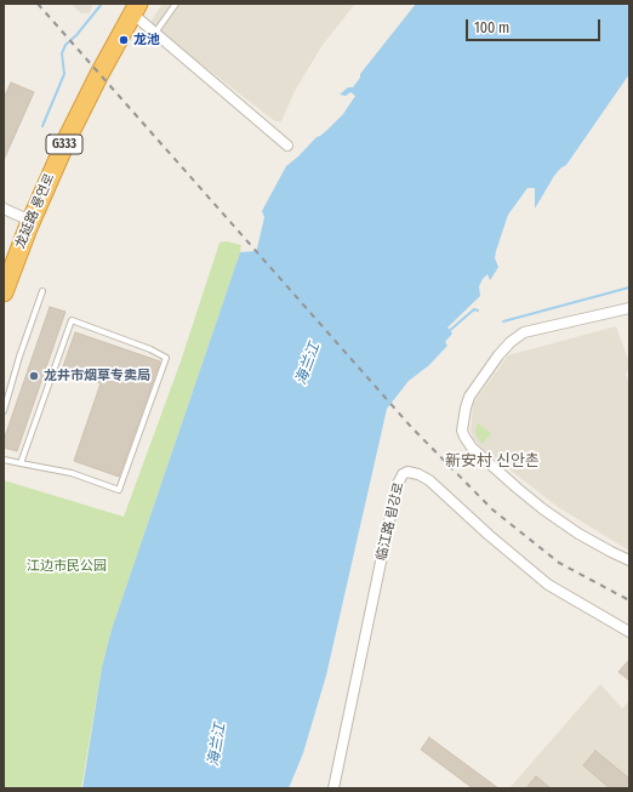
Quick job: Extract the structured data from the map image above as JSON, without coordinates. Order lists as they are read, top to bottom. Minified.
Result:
{"streets":{"highway":["G333","龙延路 룡연로"],"street":["临江路 림강로"]},"districts":["新安村 신안촌"],"water":["海兰江"],"parks":["江边市民公园"],"places":["龙池","龙井市烟草专卖局"],"scale_bar":"100 m"}
